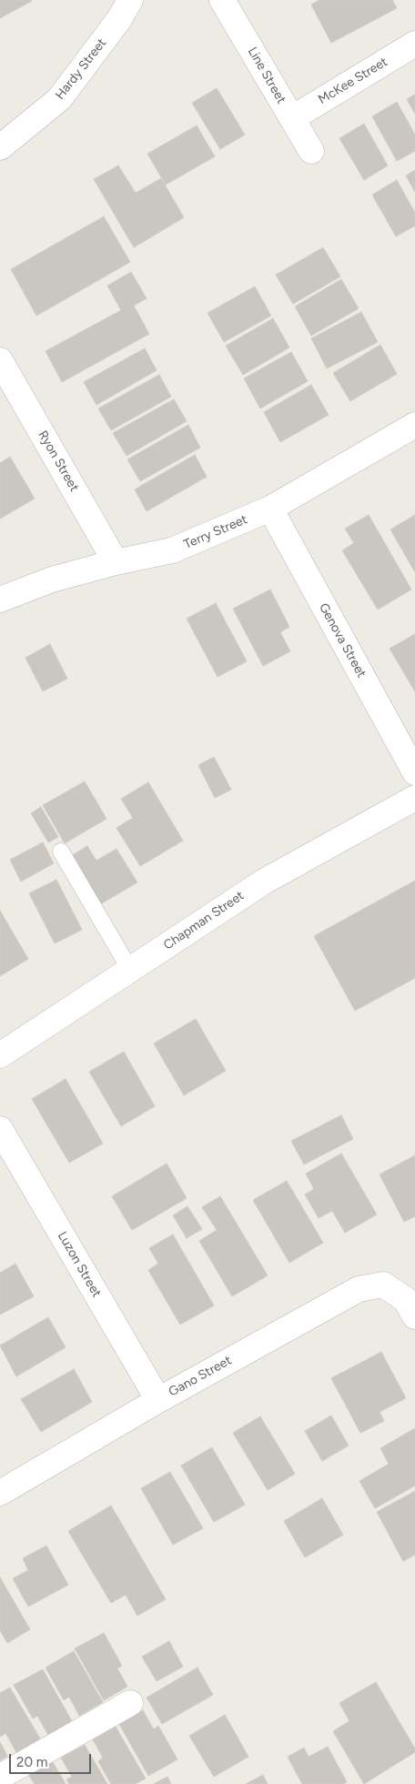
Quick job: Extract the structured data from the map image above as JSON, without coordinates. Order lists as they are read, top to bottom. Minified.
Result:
{"streets":{"street":["Hardy Street","Line Street","McKee Street","Ryon Street","Terry Street","Genova Street","Chapman Street","Luzon Street","Gano Street"]},"crossings":[["Line Street","McKee Street"],["Ryon Street","Terry Street"],["Terry Street","Genova Street"],["Luzon Street","Gano Street"]],"scale_bar":"20 m"}
